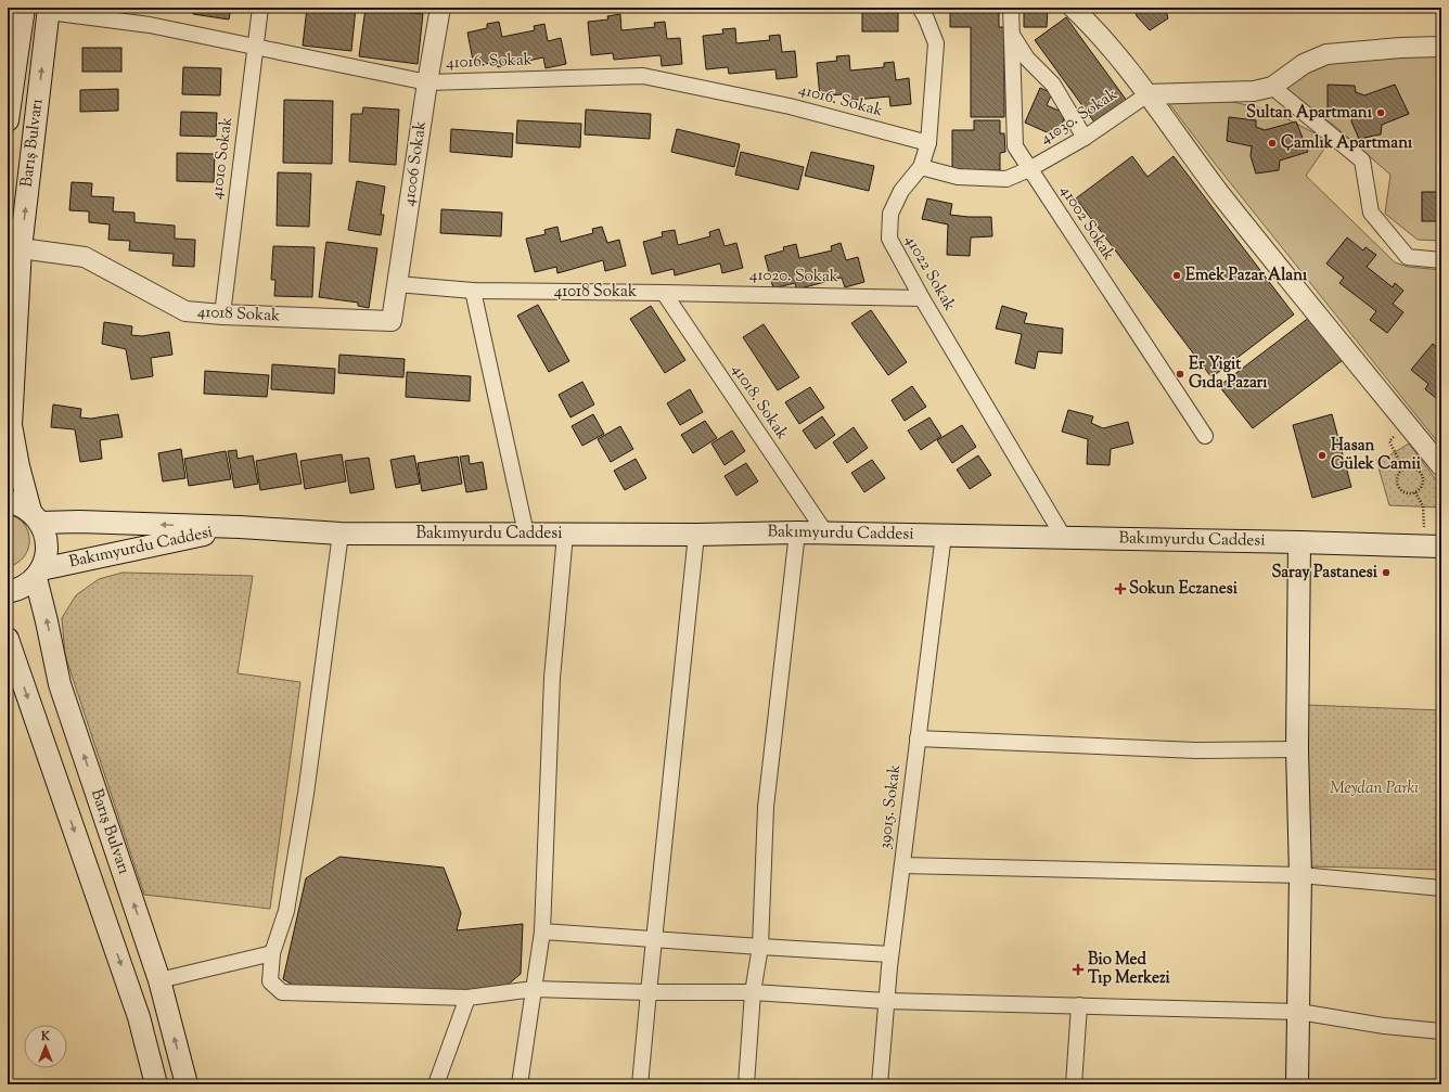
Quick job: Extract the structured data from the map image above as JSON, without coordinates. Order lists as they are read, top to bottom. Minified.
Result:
{"streets":{"main road":["Barış Bulvarı","Bakımyurdu Caddesi"],"street":["41016. Sokak","41030. Sokak","41010 Sokak","41006 Sokak","41002 Sokak","41022 Sokak","41020. Sokak","41018 Sokak","41018. Sokak","39015. Sokak"]},"crossings":[["41016. Sokak","Barış Bulvarı"],["41016. Sokak","41010 Sokak"],["41016. Sokak","41006 Sokak"],["41016. Sokak","41022 Sokak"],["41030. Sokak","41002 Sokak"],["41030. Sokak","41022 Sokak"],["Barış Bulvarı","41018 Sokak"],["Barış Bulvarı","Bakımyurdu Caddesi"],["41010 Sokak","41018 Sokak"],["41006 Sokak","41018 Sokak"],["41022 Sokak","41020. Sokak"],["41022 Sokak","Bakımyurdu Caddesi"],["41020. Sokak","41018 Sokak"],["41020. Sokak","41018. Sokak"],["41018 Sokak","41018. Sokak"],["41018. Sokak","Bakımyurdu Caddesi"],["Bakımyurdu Caddesi","39015. Sokak"]],"parks":["Meydan Parkı"],"places":{"other":["Sultan Apartmanı","Çamlık Apartmanı","Emek Pazar Alanı","Er Yigit Gıda Pazarı","Hasan Gülek Camii","Saray Pastanesi"],"health":["Sokun Eczanesi","Bio Med Tıp Merkezi"]},"north":"top"}
